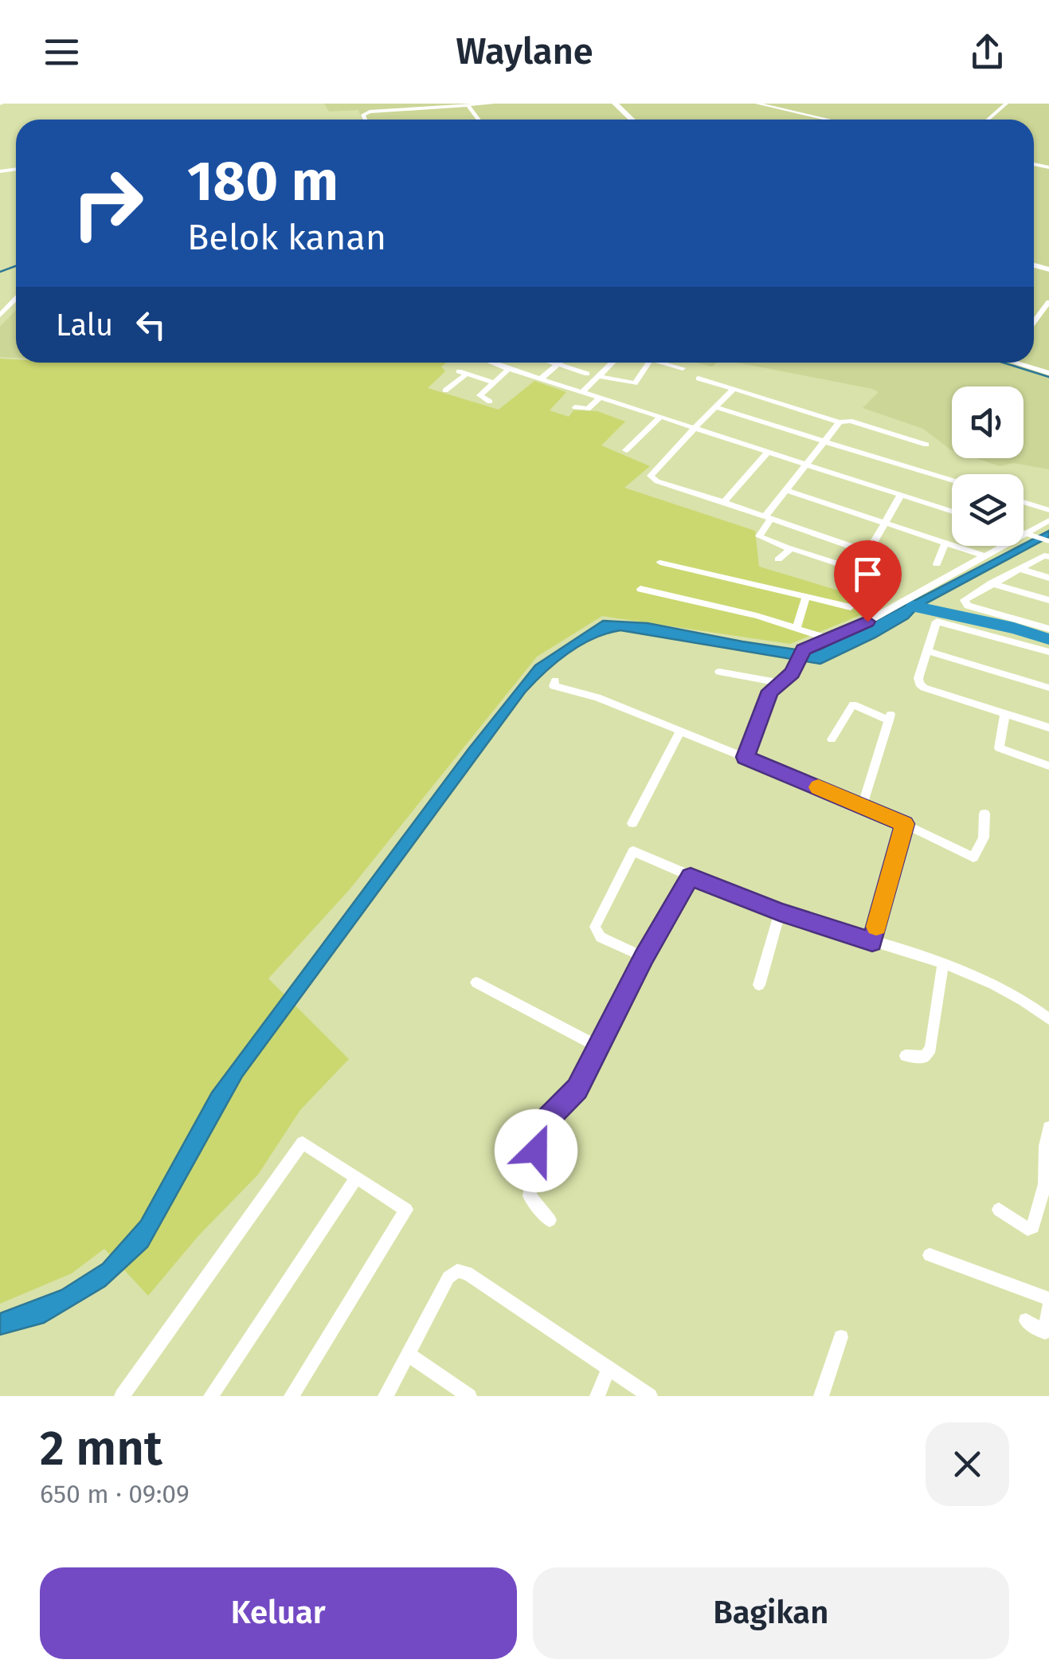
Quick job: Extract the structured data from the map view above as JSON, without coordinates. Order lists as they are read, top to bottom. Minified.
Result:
{"page":{"header":"Waylane","turn":["180 m","Belok kanan"],"then":"Lalu","heading":["2 mnt","650 m · 09:09"],"buttons":["Keluar","Bagikan"]}}
